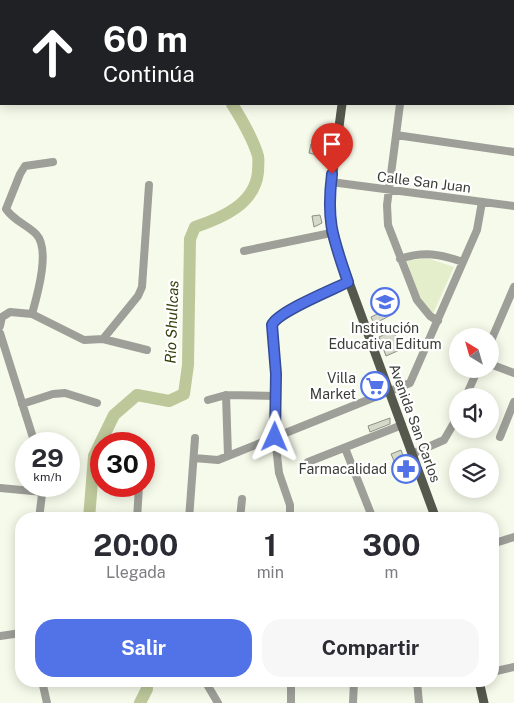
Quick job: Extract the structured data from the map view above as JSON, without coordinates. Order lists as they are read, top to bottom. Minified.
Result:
{"streets":{"main road":["Avenida San Carlos"],"street":["Calle San Juan"]},"crossings":[["Calle San Juan","Avenida San Carlos"]],"water":["Rio Shullcas"],"places":{"school or university":["Institución Educativa Editum"],"supermarket":["Villa Market"],"pharmacy":["Farmacalidad"]},"north":"top left","page":{"turn":["60 m","Continúa"],"speed":"29 km/h","limit":"30","eta":["20:00","Llegada","1","min","300","m"],"buttons":["Salir","Compartir"]}}
